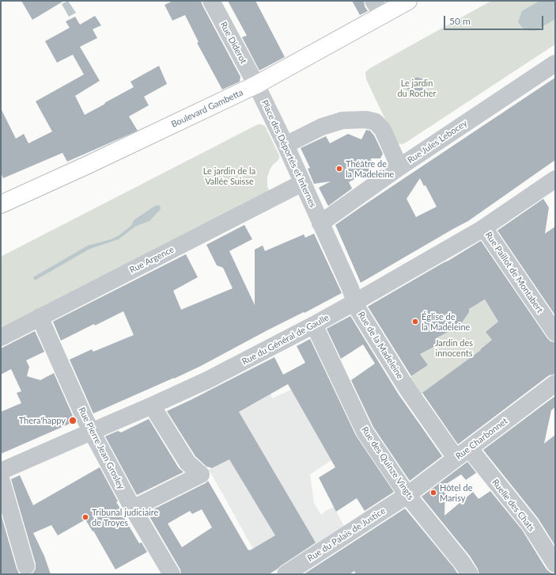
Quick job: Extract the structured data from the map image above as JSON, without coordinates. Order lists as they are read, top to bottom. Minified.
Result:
{"streets":{"main road":["Boulevard Gambetta"],"street":["Rue Diderot","Rue Jules Lebocey","Place des Déportés et Internes","Rue Argence","Rue Paillot de Montabert","Rue du Général de Gaulle","Rue de la Madeleine","Rue Charbonnet","Rue Pierre Jean Grosley","Rue des Quinze Vingts","Ruelle des Chats","Rue du Palais de Justice"]},"crossings":[["Rue Diderot","Boulevard Gambetta"],["Rue Diderot","Place des Déportés et Internes"],["Boulevard Gambetta","Place des Déportés et Internes"],["Rue Jules Lebocey","Place des Déportés et Internes"],["Rue Jules Lebocey","Rue de la Madeleine"],["Place des Déportés et Internes","Rue Argence"],["Place des Déportés et Internes","Rue de la Madeleine"],["Rue Argence","Rue Pierre Jean Grosley"],["Rue Paillot de Montabert","Rue du Général de Gaulle"],["Rue du Général de Gaulle","Rue de la Madeleine"],["Rue du Général de Gaulle","Rue Pierre Jean Grosley"],["Rue du Général de Gaulle","Rue des Quinze Vingts"],["Rue de la Madeleine","Rue Charbonnet"],["Rue de la Madeleine","Ruelle des Chats"],["Rue Charbonnet","Rue des Quinze Vingts"],["Rue Charbonnet","Ruelle des Chats"],["Rue Charbonnet","Rue du Palais de Justice"],["Rue des Quinze Vingts","Rue du Palais de Justice"]],"parks":["Le jardin du Rocher","Le jardin de la Vallée Suisse","Jardin des innocents"],"places":["Théâtre de la Madeleine","Église de la Madeleine","Thera'happy","Hôtel de Marisy","Tribunal judiciaire de Troyes"],"scale_bar":"50 m"}
